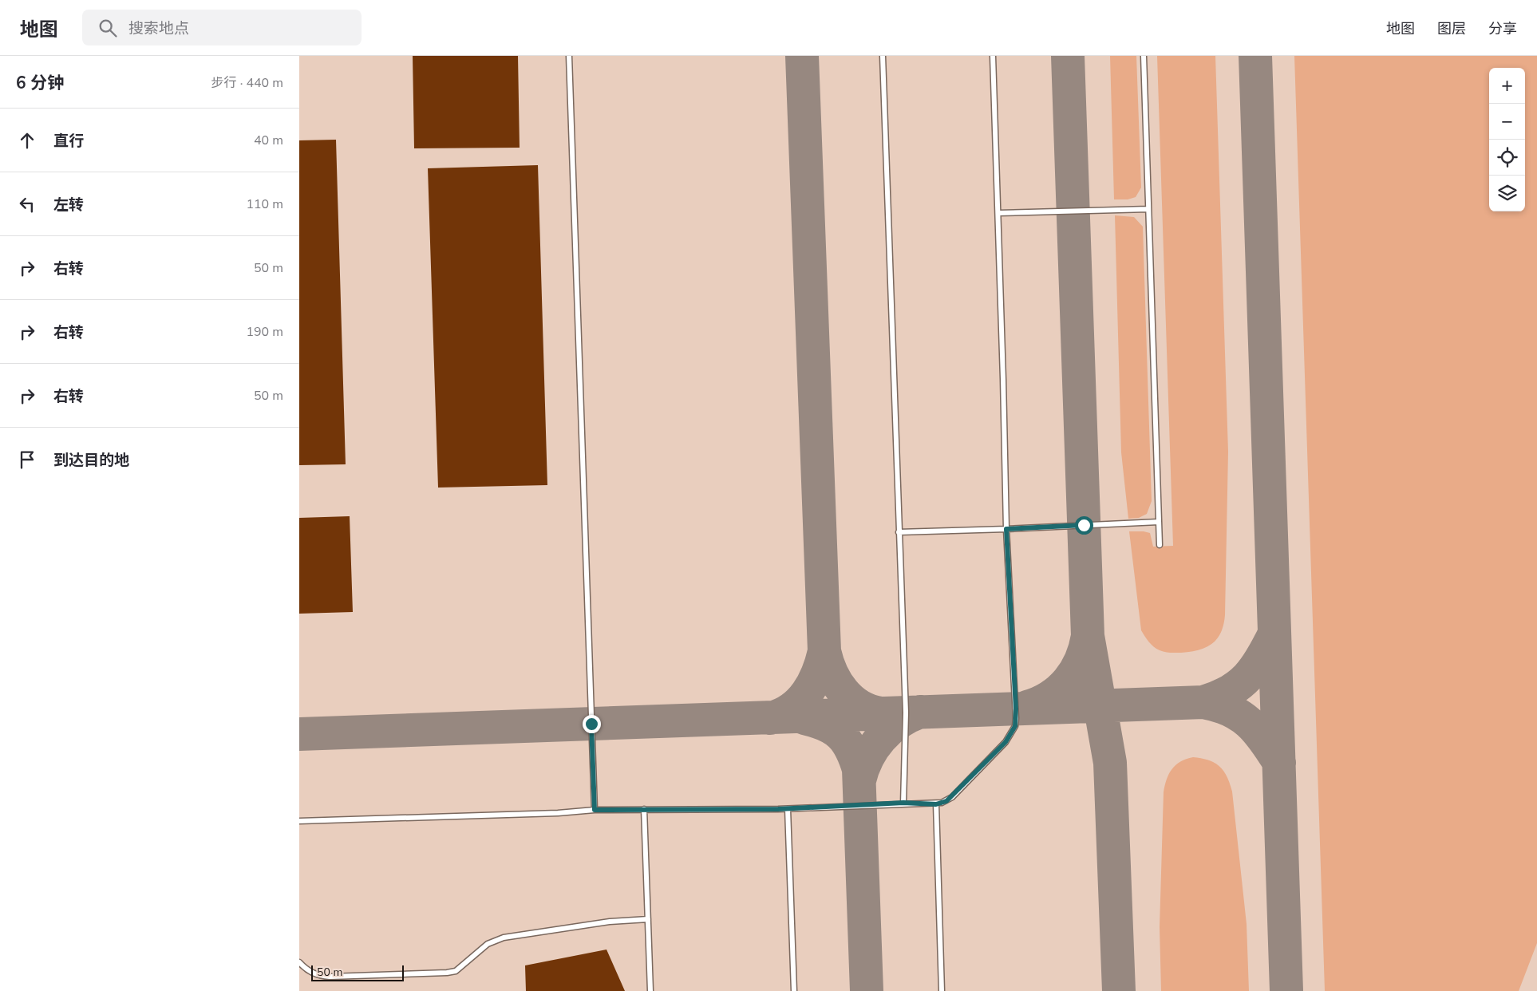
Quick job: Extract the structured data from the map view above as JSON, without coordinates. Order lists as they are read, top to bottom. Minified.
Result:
{"scale_bar":"50 m","page":{"header":"地图","search":"搜索地点","nav":["地图","图层","分享"],"heading":["6 分钟","步行 · 440 m"],"map_buttons":["+","−"],"list":[["直行","40 m"],["左转","110 m"],["右转","50 m"],["右转","190 m"],["右转","50 m"],"到达目的地"],"scale":"50 m"}}
